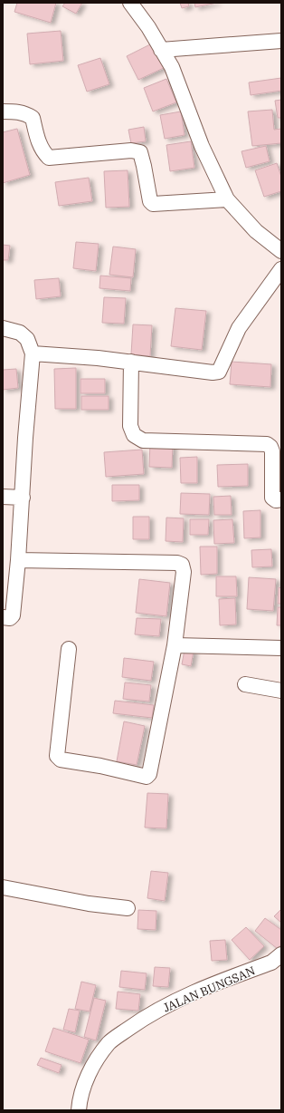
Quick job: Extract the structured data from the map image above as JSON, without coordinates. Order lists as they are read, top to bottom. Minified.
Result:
{"streets":{"street":["JALAN BUNGSAN"]}}
